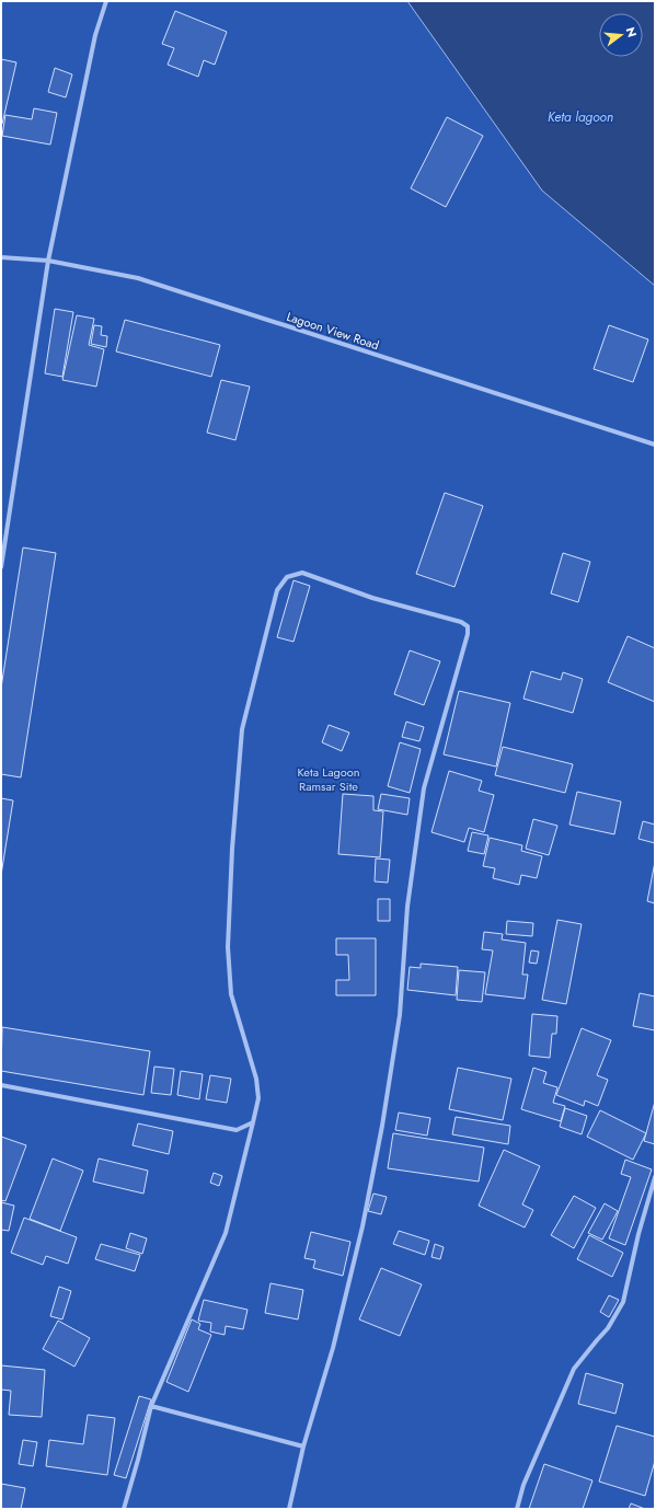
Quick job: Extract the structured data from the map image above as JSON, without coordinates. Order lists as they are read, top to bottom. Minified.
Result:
{"streets":{"street":["Lagoon View Road"]},"water":["Keta lagoon"],"parks":["Keta Lagoon Ramsar Site"],"north":"right"}
